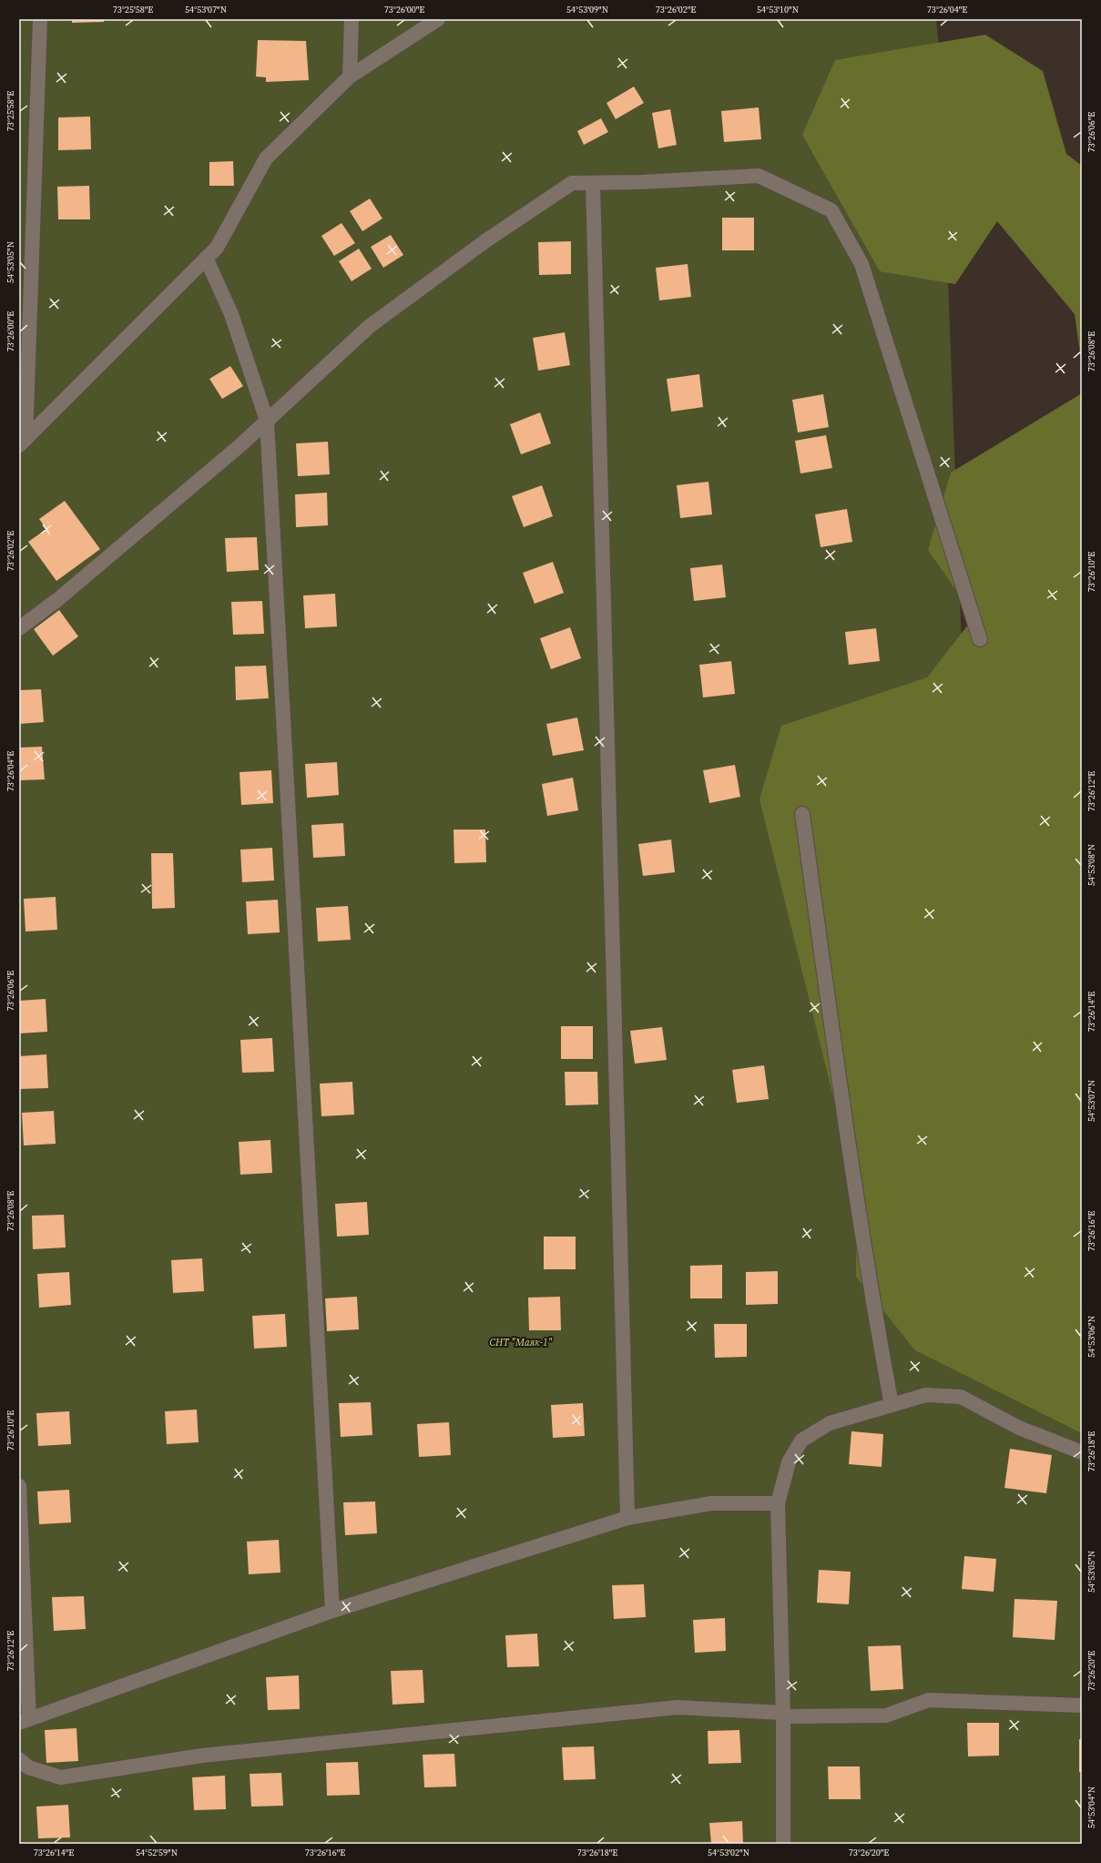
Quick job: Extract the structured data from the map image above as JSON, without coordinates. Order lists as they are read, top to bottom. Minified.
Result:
{"parks":["СНТ \"Маяк-1\""],"coordinates":["73°25'58\"E","54°53'07\"N","73°26'00\"E","54°53'09\"N","73°26'02\"E","54°53'10\"N","73°26'04\"E","73°26'06\"E","54°53'05\"N","73°26'08\"E","73°26'10\"E","73°26'12\"E","54°53'08\"N","73°26'14\"E","73°26'16\"E","54°53'06\"N","73°26'18\"E","73°26'20\"E","54°53'04\"N","54°52'59\"N","54°53'02\"N"]}
